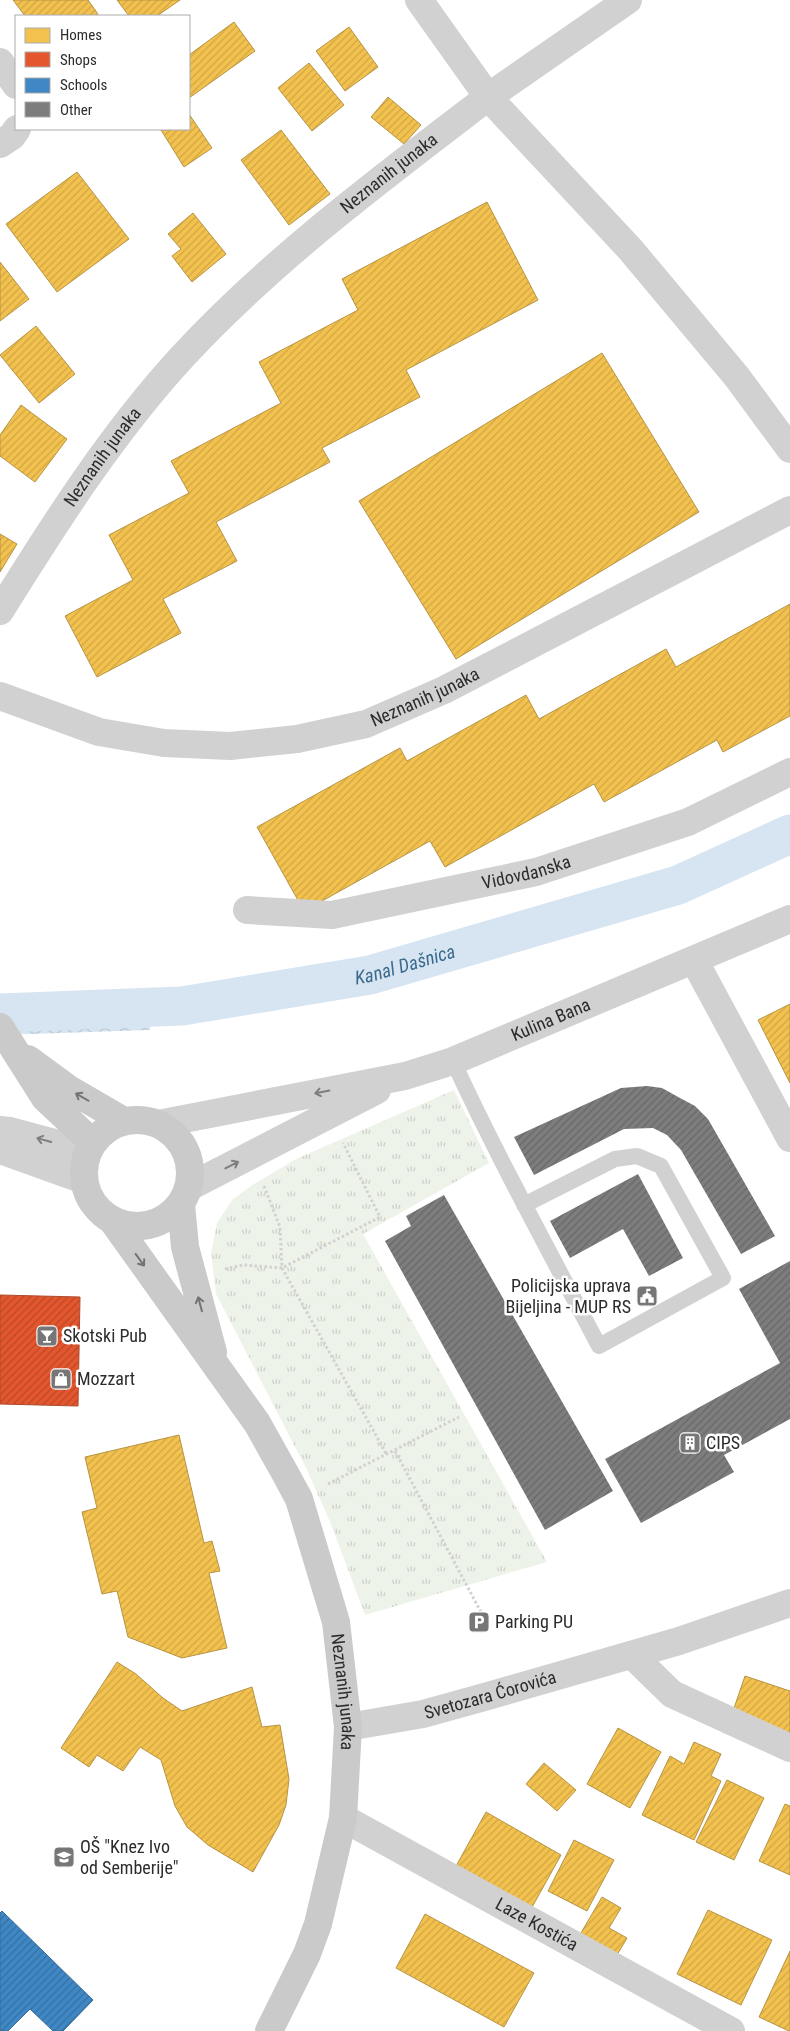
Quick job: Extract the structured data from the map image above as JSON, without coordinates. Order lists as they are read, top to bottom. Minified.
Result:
{"streets":{"main road":["Neznanih junaka"],"street":["Vidovdanska","Kulina Bana","Svetozara Ćorovića","Laze Kostića"]},"crossings":[["Neznanih junaka","Svetozara Ćorovića"],["Neznanih junaka","Laze Kostića"]],"water":["Kanal Dašnica"],"places":{"public building":["Policijska uprava Bijeljina - MUP RS"],"bar":["Skotski Pub"],"shop":["Mozzart"],"building":["CIPS"],"parking":["Parking PU"],"school or university":["OŠ \"Knez Ivo od Semberije\""]},"legend":["Homes","Shops","Schools","Other"]}
